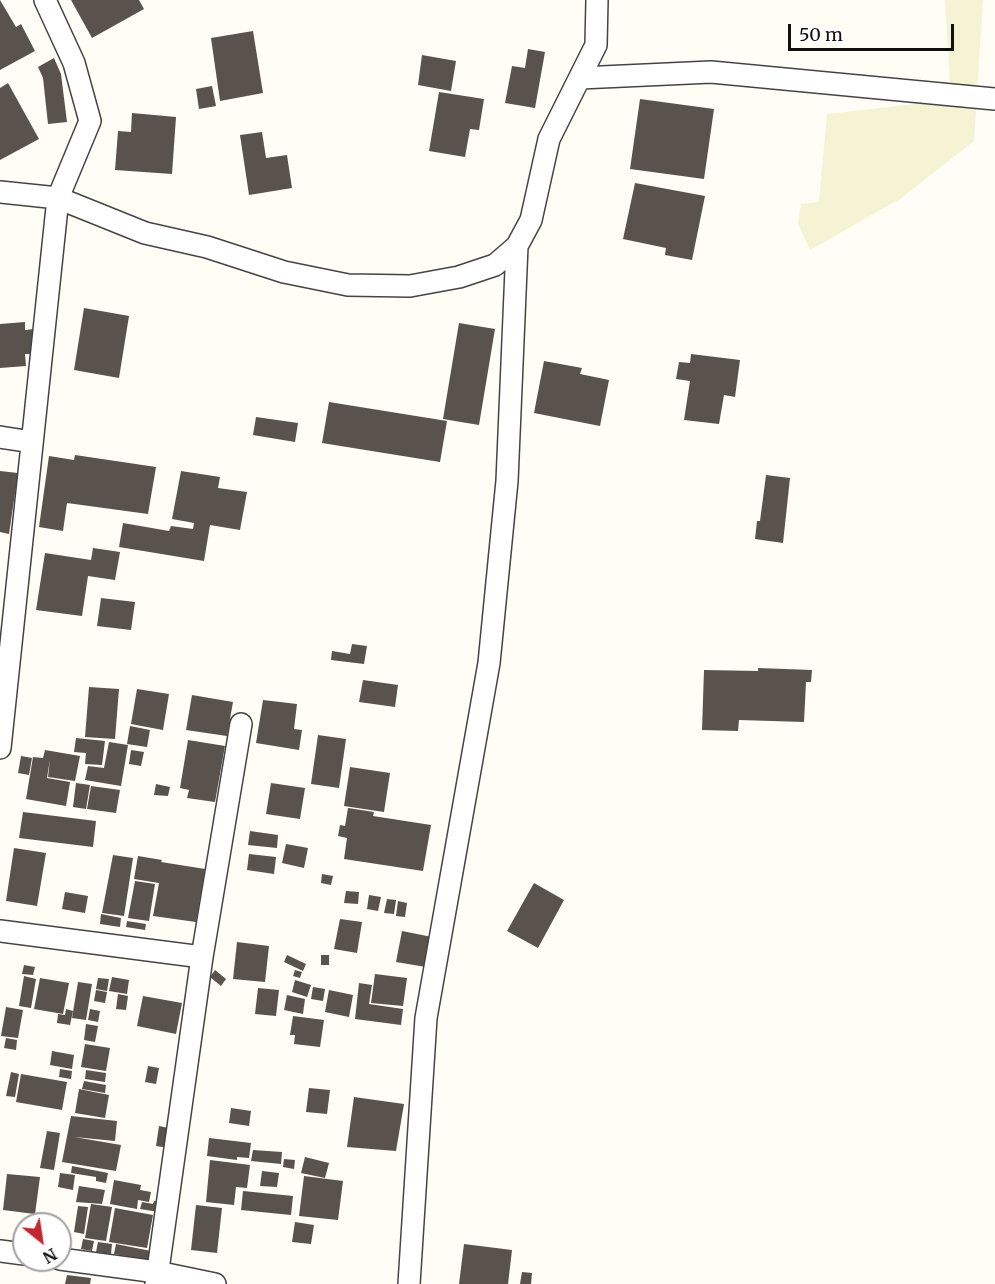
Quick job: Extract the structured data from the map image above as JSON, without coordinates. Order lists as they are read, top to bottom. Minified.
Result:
{"scale_bar":"50 m","north":"bottom right"}
